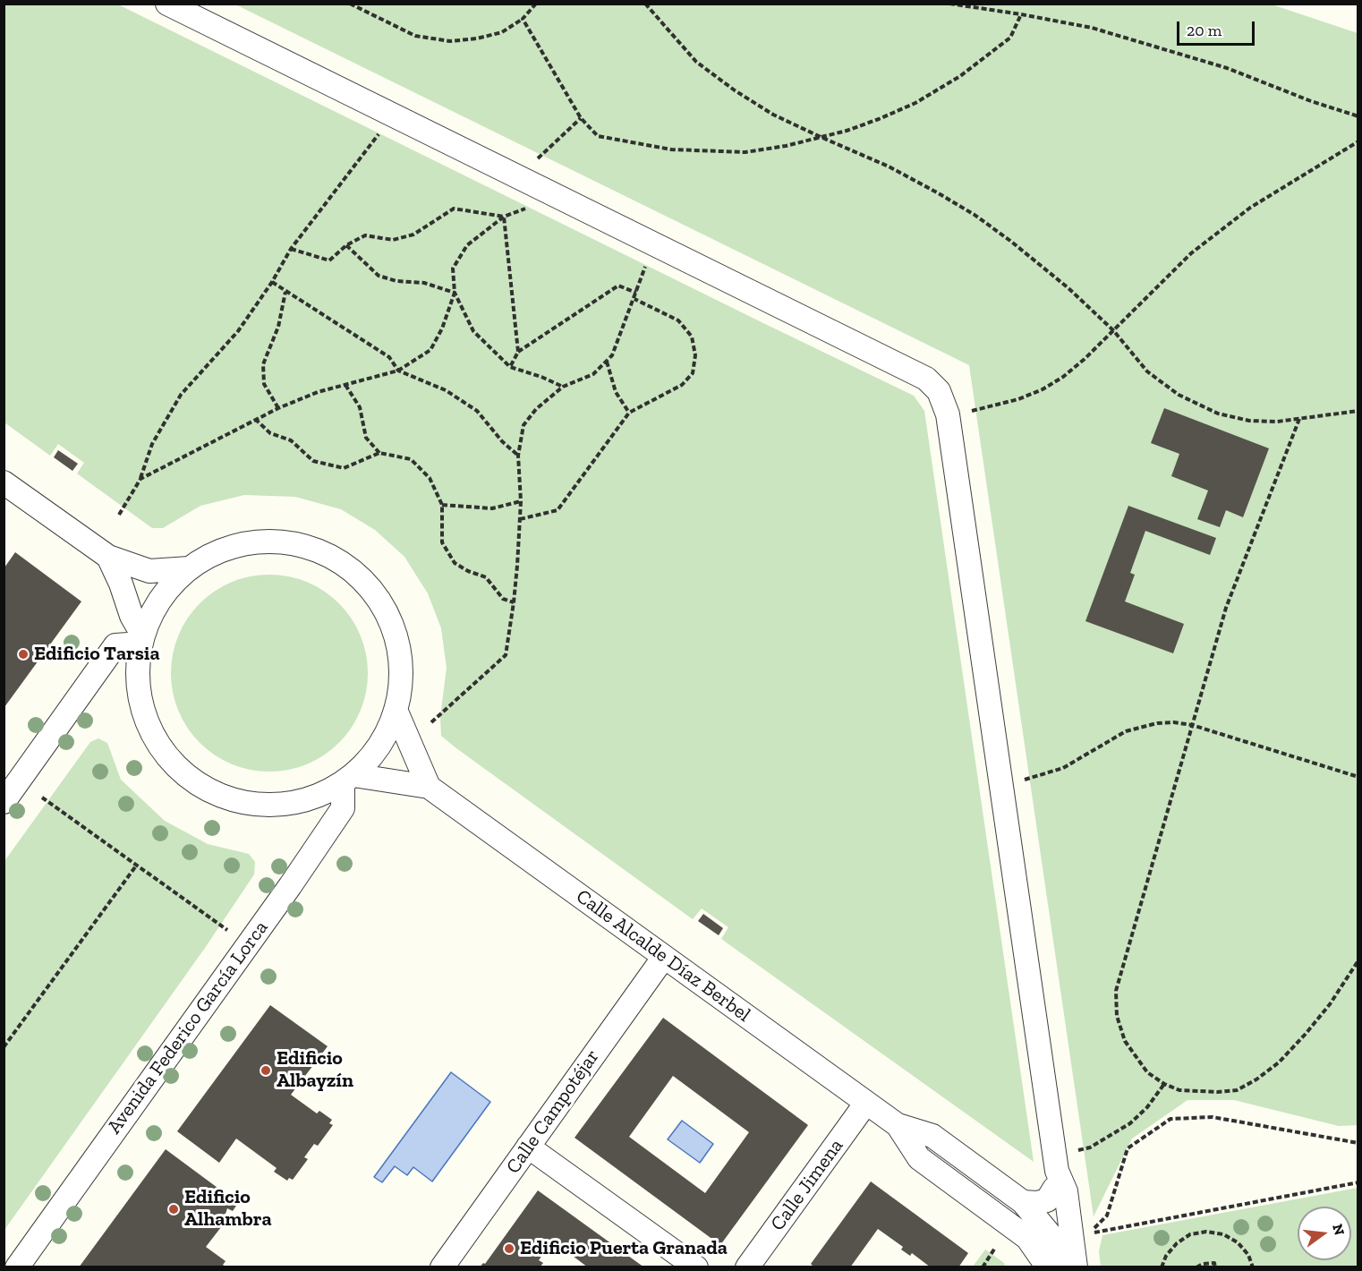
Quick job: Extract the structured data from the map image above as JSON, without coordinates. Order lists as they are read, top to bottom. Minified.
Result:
{"streets":{"street":["Calle Alcalde Díaz Berbel","Avenida Federico García Lorca","Calle Campotéjar","Calle Jimena"]},"crossings":[["Calle Alcalde Díaz Berbel","Avenida Federico García Lorca"],["Calle Alcalde Díaz Berbel","Calle Campotéjar"],["Calle Alcalde Díaz Berbel","Calle Jimena"]],"places":["Edificio Tarsia","Edificio Albayzín","Edificio Alhambra","Edificio Puerta Granada"],"scale_bar":"20 m","north":"right"}
